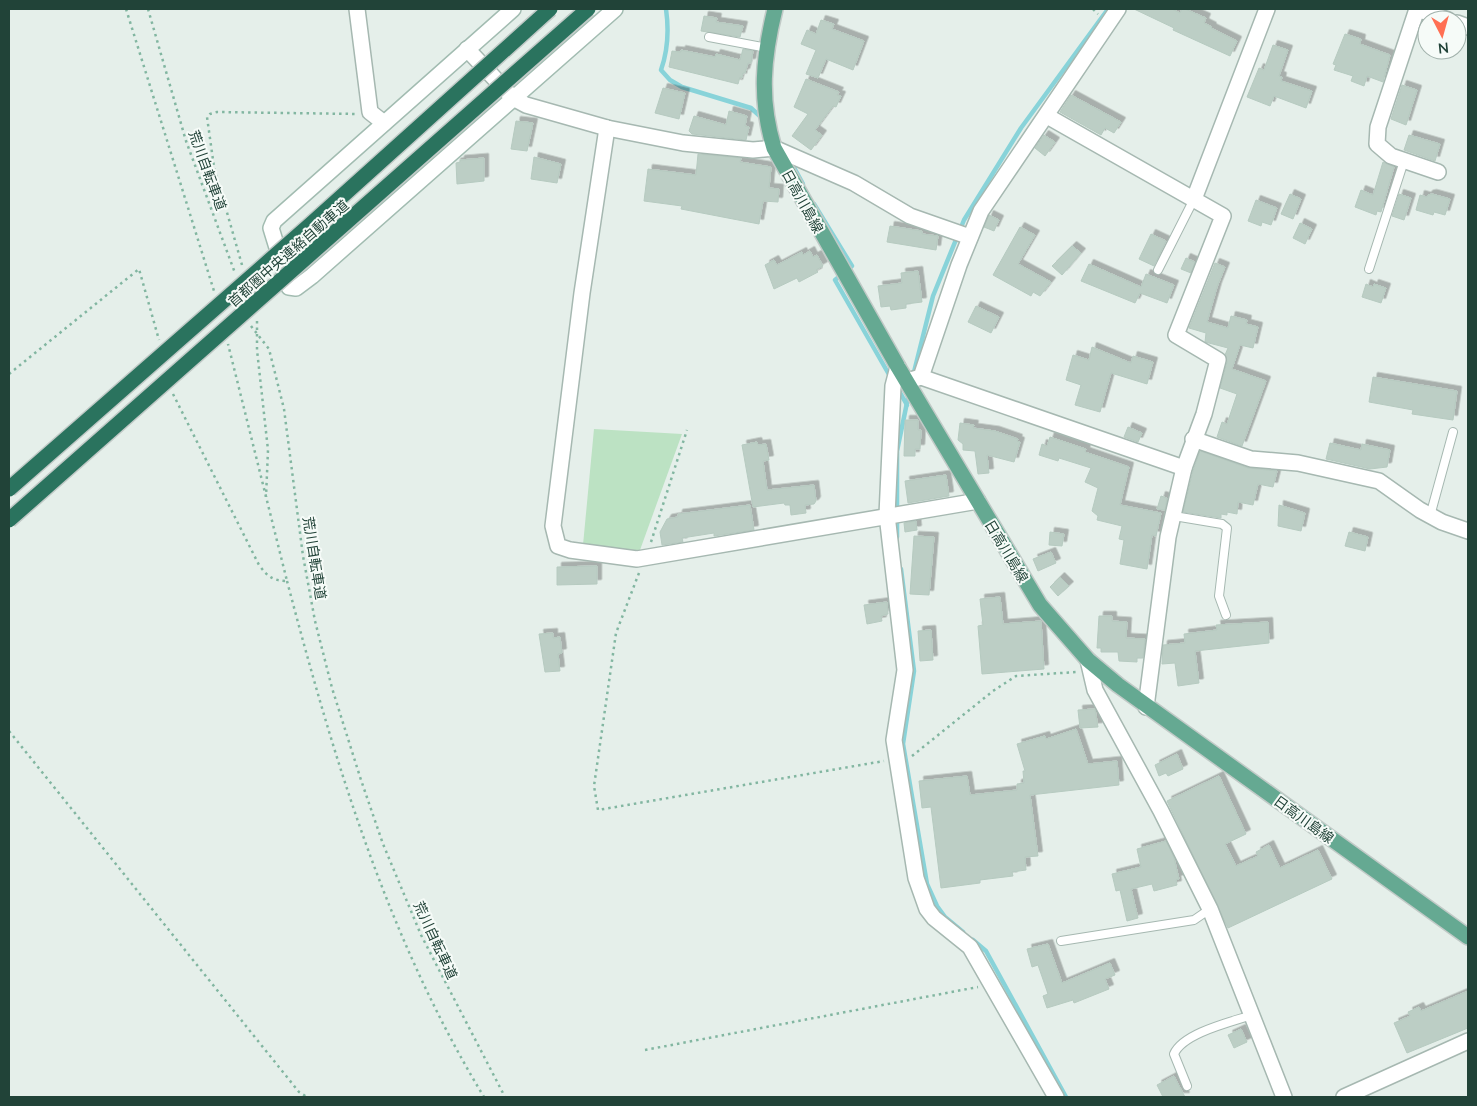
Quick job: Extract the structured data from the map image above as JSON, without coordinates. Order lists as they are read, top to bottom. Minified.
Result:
{"streets":{"highway":["首都圏中央連絡自動車道"],"main road":["日高川島線"],"path":["荒川自転車道"]},"north":"bottom"}
